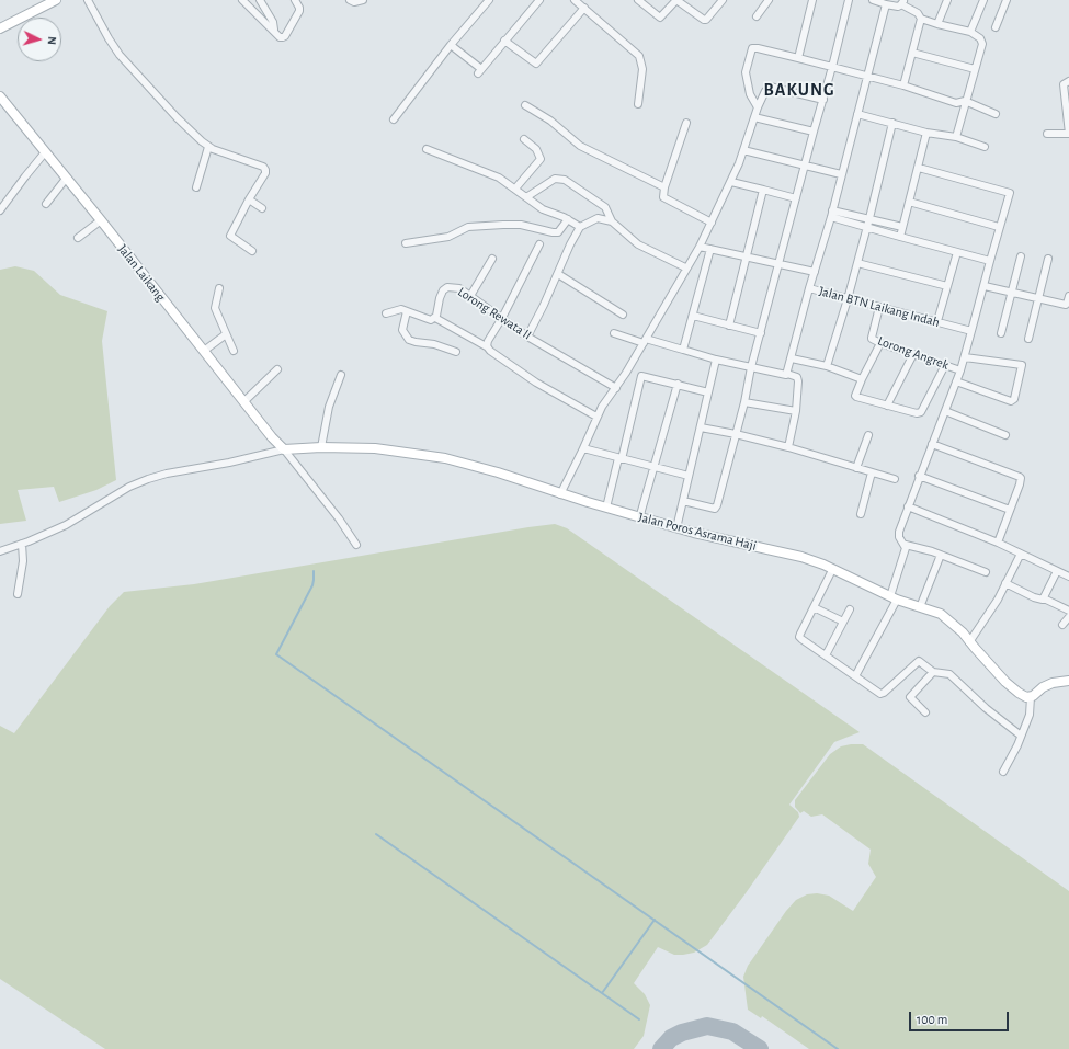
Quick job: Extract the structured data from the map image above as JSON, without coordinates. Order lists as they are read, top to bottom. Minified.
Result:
{"streets":{"street":["Jalan Laikang","Jalan BTN Laikang Indah","Lorong Rewata II","Lorong Angrek","Jalan Poros Asrama Haji"]},"crossings":[["Jalan Laikang","Jalan Poros Asrama Haji"],["Jalan BTN Laikang Indah","Lorong Angrek"]],"districts":["BAKUNG"],"scale_bar":"100 m","north":"right"}
